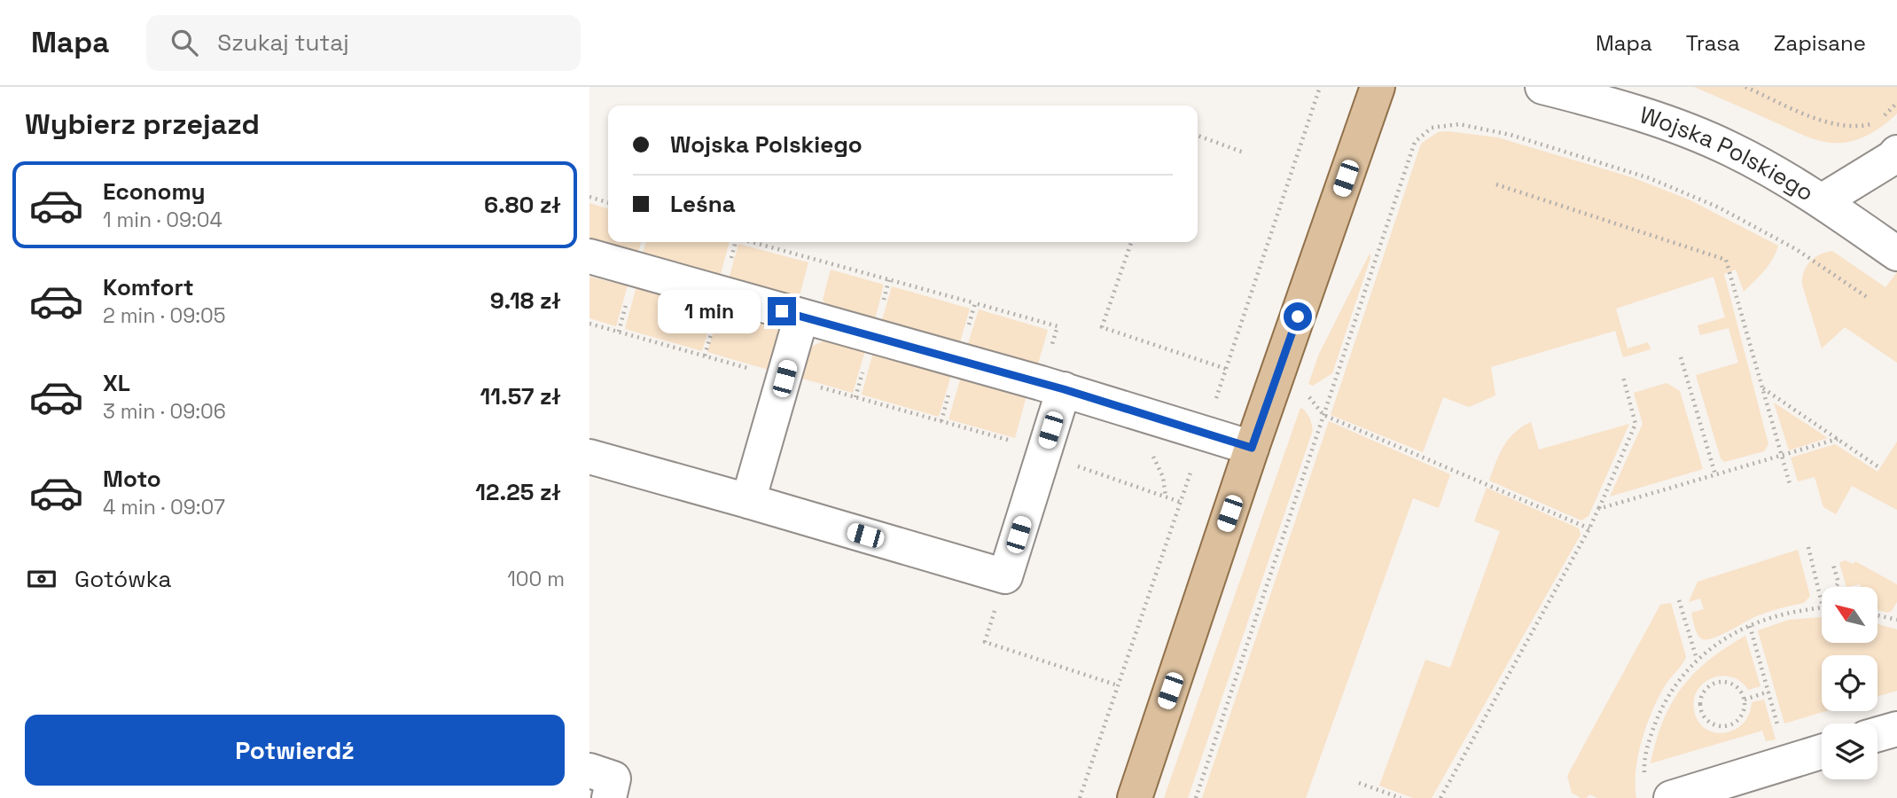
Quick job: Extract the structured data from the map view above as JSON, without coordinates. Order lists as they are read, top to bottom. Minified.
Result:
{"streets":{"street":["Wojska Polskiego"]},"north":"top left","page":{"header":"Mapa","search":"Szukaj tutaj","nav":["Mapa","Trasa","Zapisane"],"heading":"Wybierz przejazd","banner":["Wojska Polskiego","Leśna"],"list":[{"name":"Economy","note":"1 min · 09:04","value":"6.80 zł"},{"name":"Komfort","note":"2 min · 09:05","value":"9.18 zł"},{"name":"XL","note":"3 min · 09:06","value":"11.57 zł"},{"name":"Moto","note":"4 min · 09:07","value":"12.25 zł"}],"bubble":"1 min","pay":["Gotówka","100 m"],"buttons":"Potwierdź"}}
